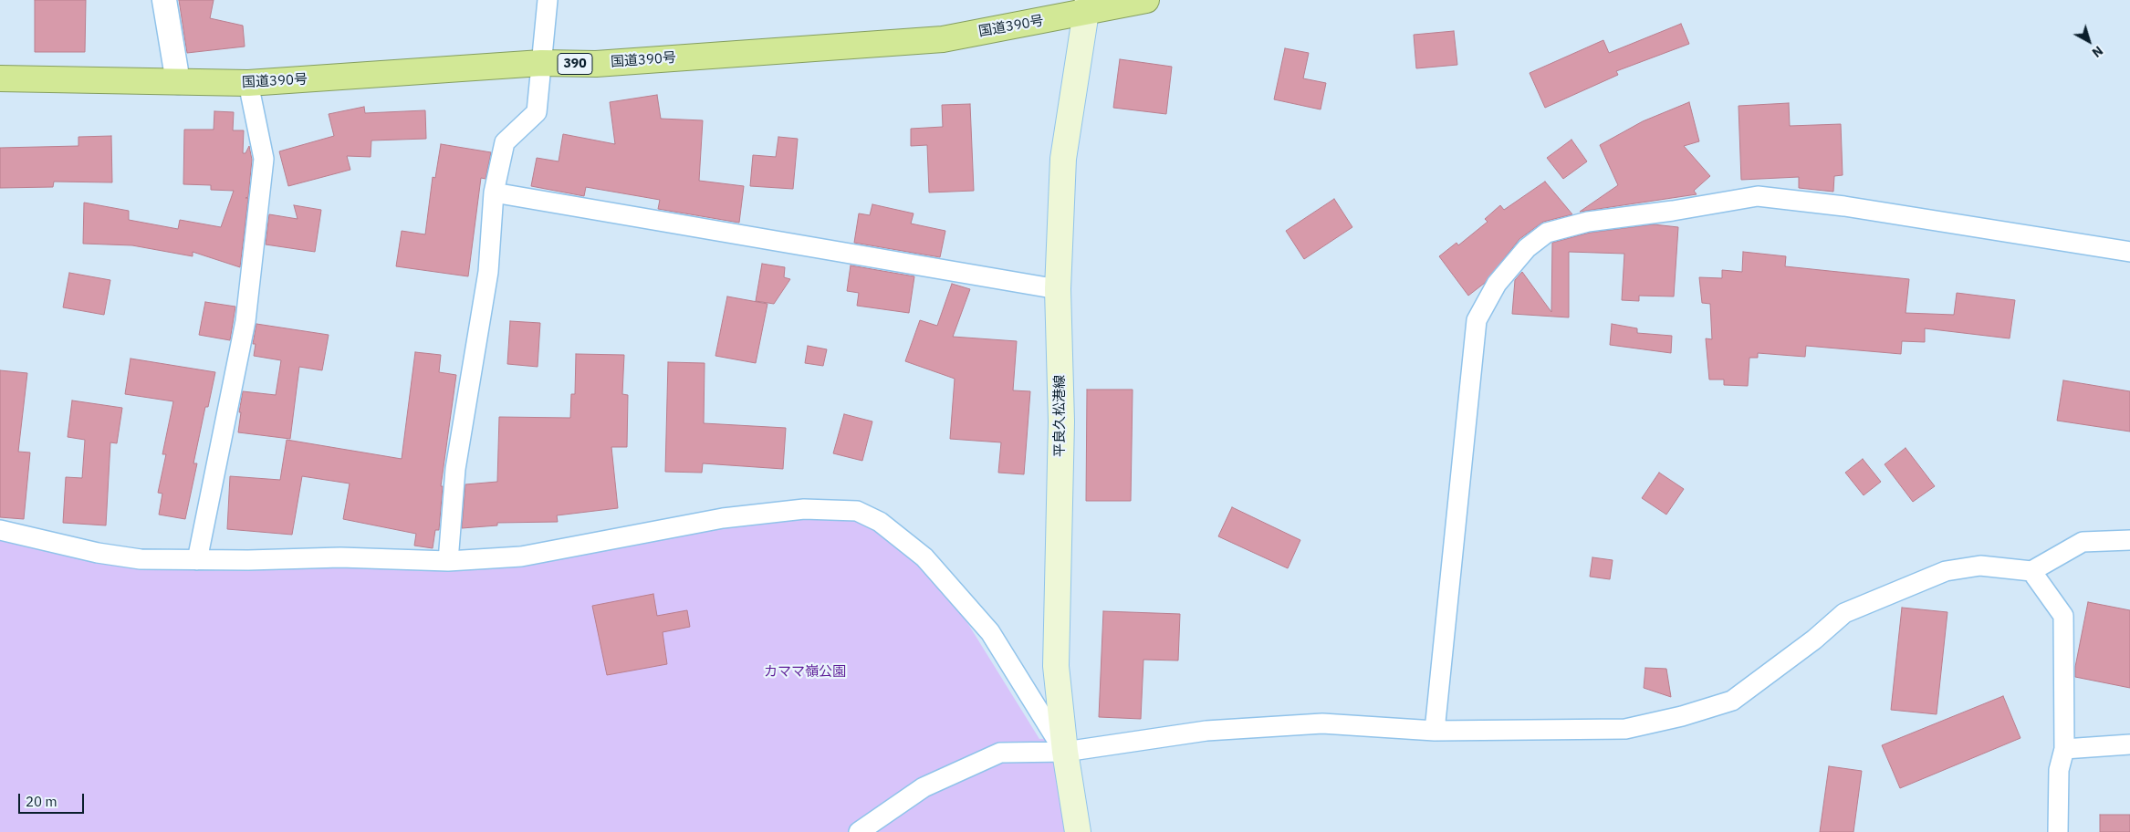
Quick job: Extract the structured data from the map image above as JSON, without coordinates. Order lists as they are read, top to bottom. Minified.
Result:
{"streets":{"highway":["国道390号","390"],"main road":["平良久松港線"]},"crossings":[["国道390号","平良久松港線"]],"parks":["カママ嶺公園"],"scale_bar":"20 m","north":"bottom right"}
